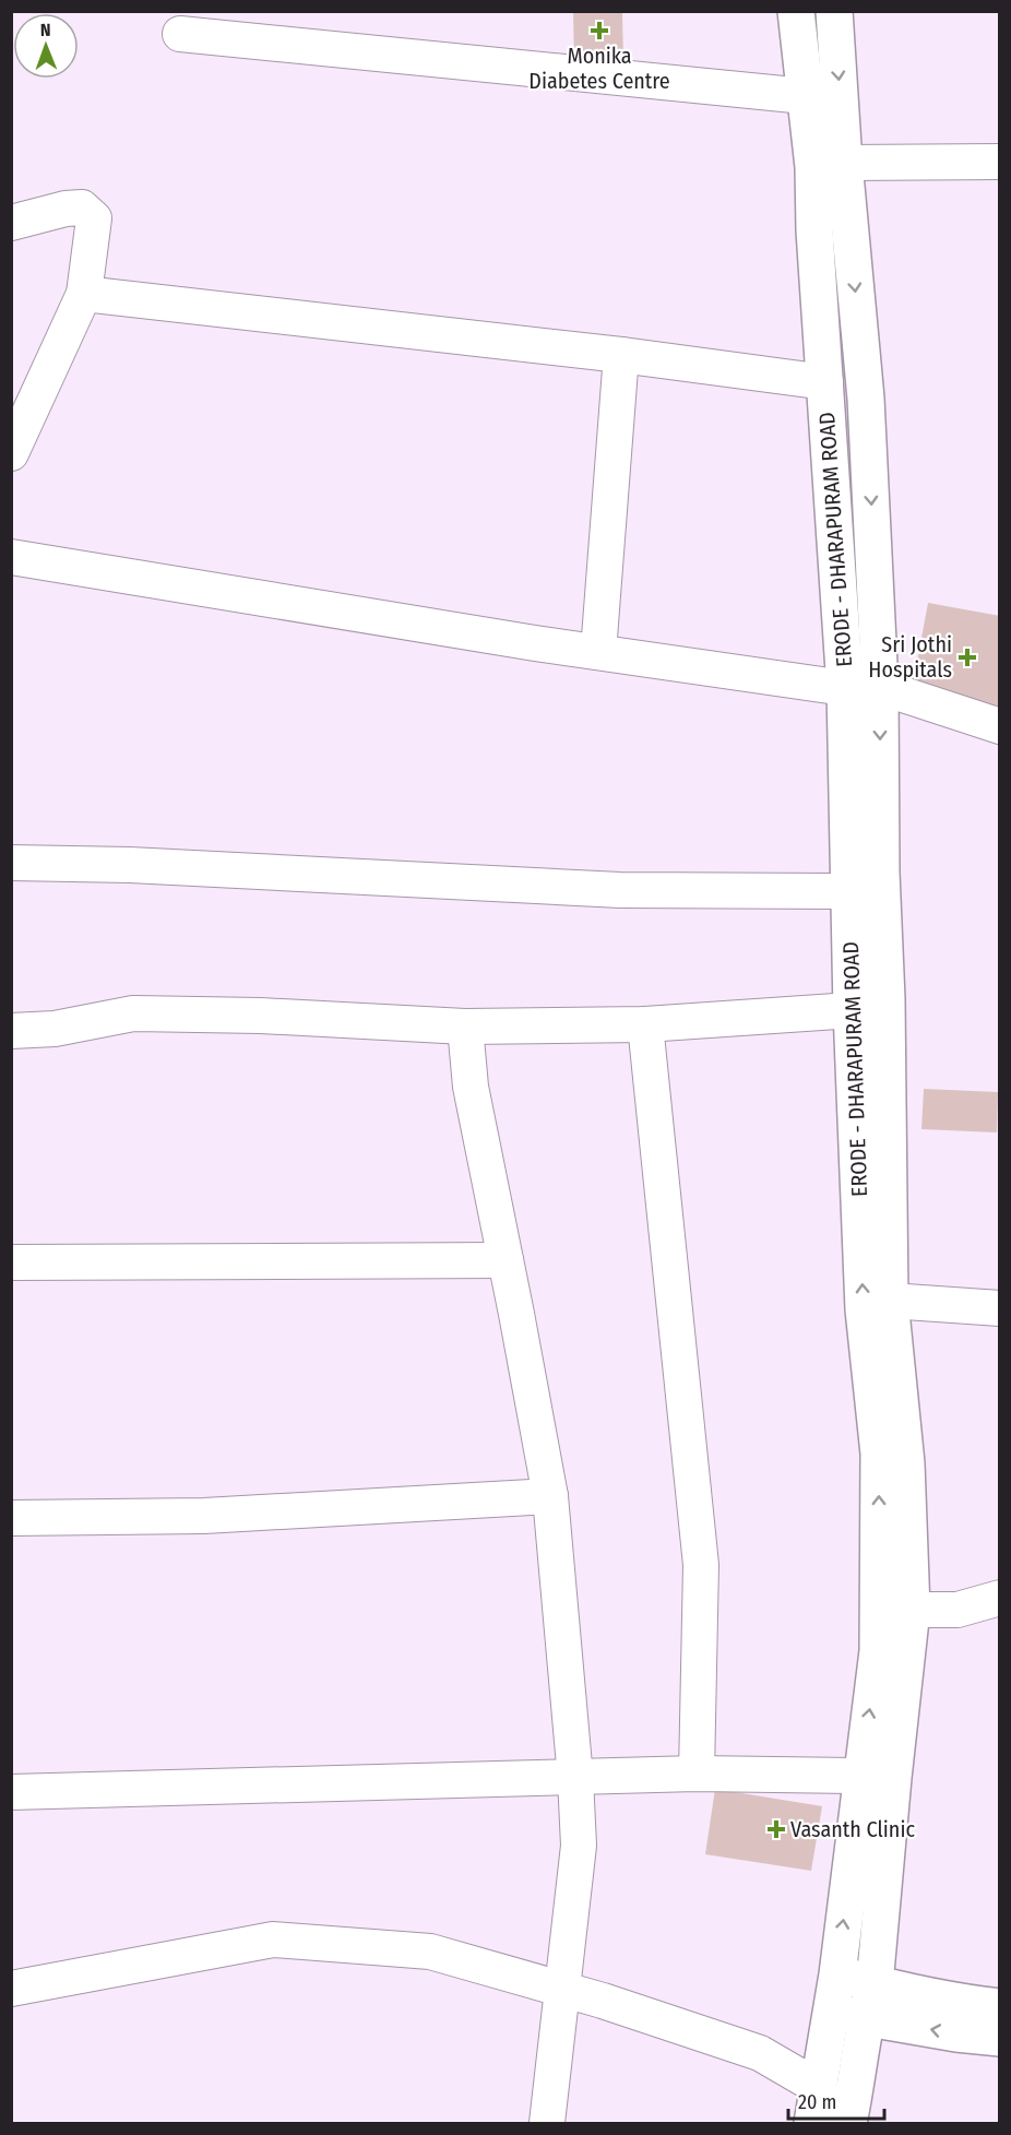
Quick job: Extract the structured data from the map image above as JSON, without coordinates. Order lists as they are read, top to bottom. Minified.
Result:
{"streets":{"main road":["ERODE - DHARAPURAM ROAD"]},"places":{"health":["Monika Diabetes Centre","Sri Jothi Hospitals","Vasanth Clinic"]},"scale_bar":"20 m","north":"top"}
